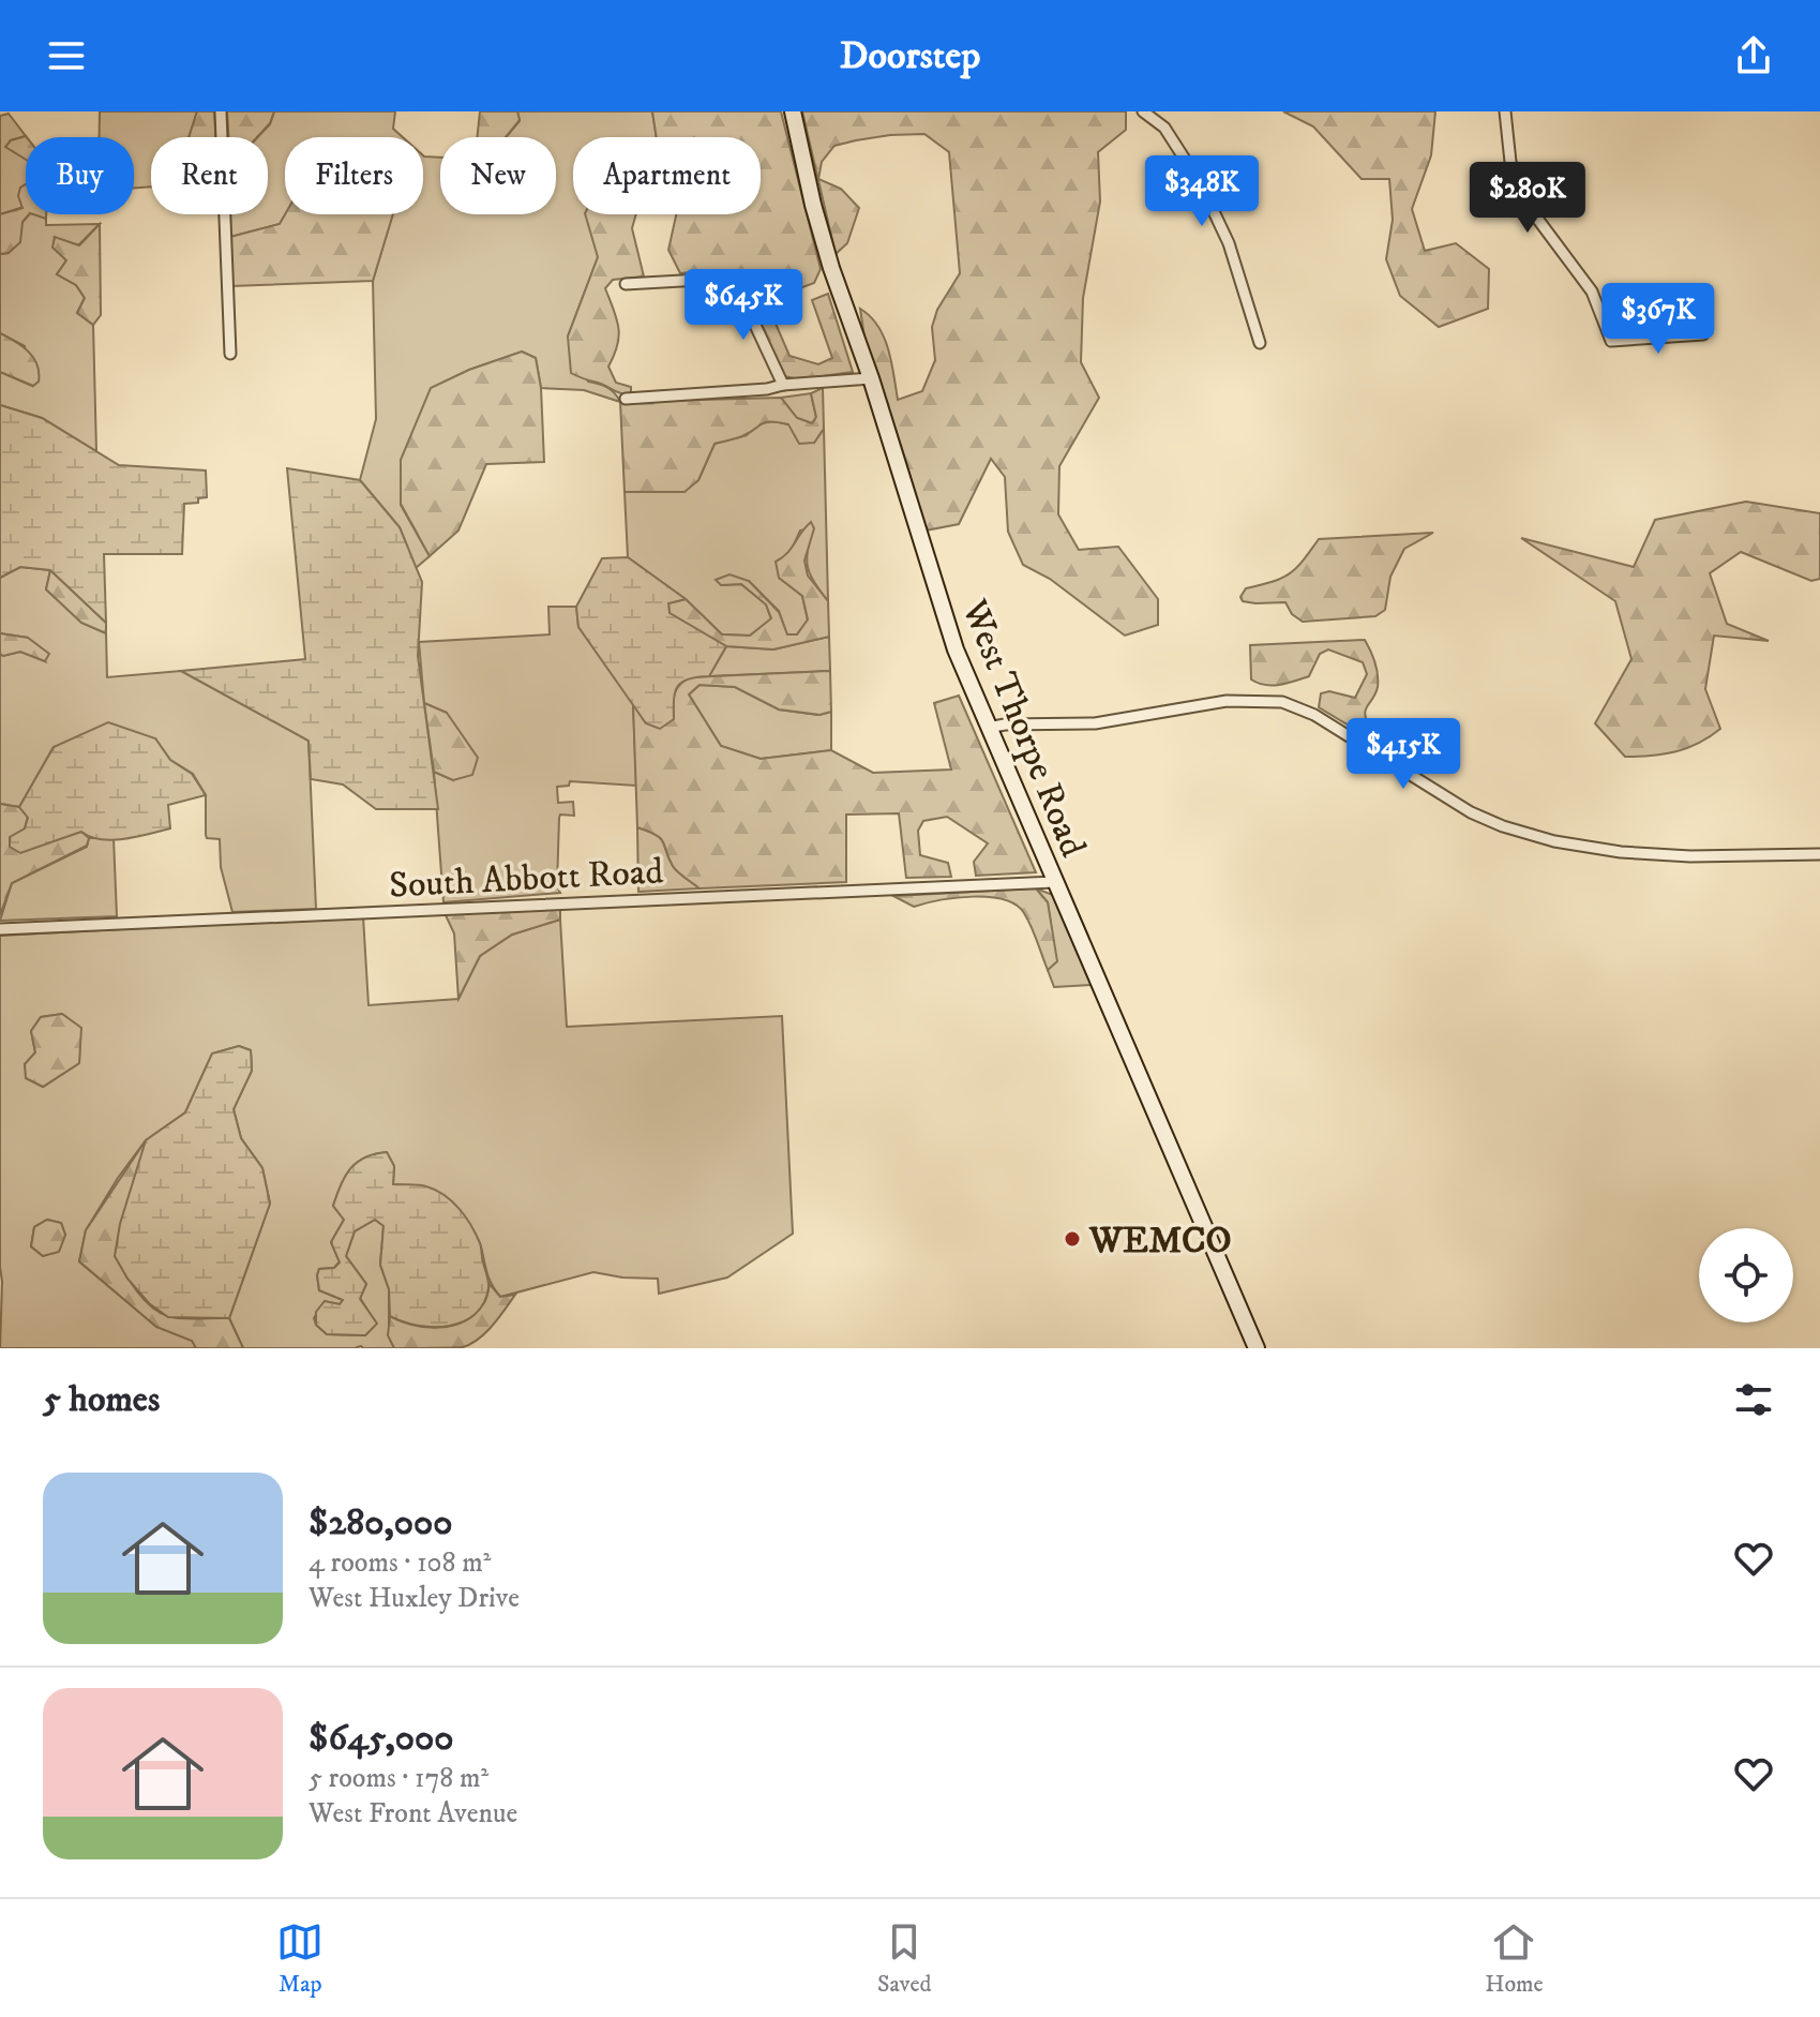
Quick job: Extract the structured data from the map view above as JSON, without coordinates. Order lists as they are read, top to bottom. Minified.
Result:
{"streets":{"street":["West Thorpe Road","South Abbott Road"]},"crossings":[["West Thorpe Road","South Abbott Road"]],"places":["WEMCO"],"page":{"header":"Doorstep","chip":["Buy","Rent","Filters","New","Apartment"],"price":["$348K","$280K","$645K","$367K","$415K"],"heading":"5 homes","list":[{"name":"$280,000","note":"4 rooms · 108 m² · West Huxley Drive"},{"name":"$645,000","note":"5 rooms · 178 m² · West Front Avenue"}],"tabs":["Map","Saved","Home"]}}
